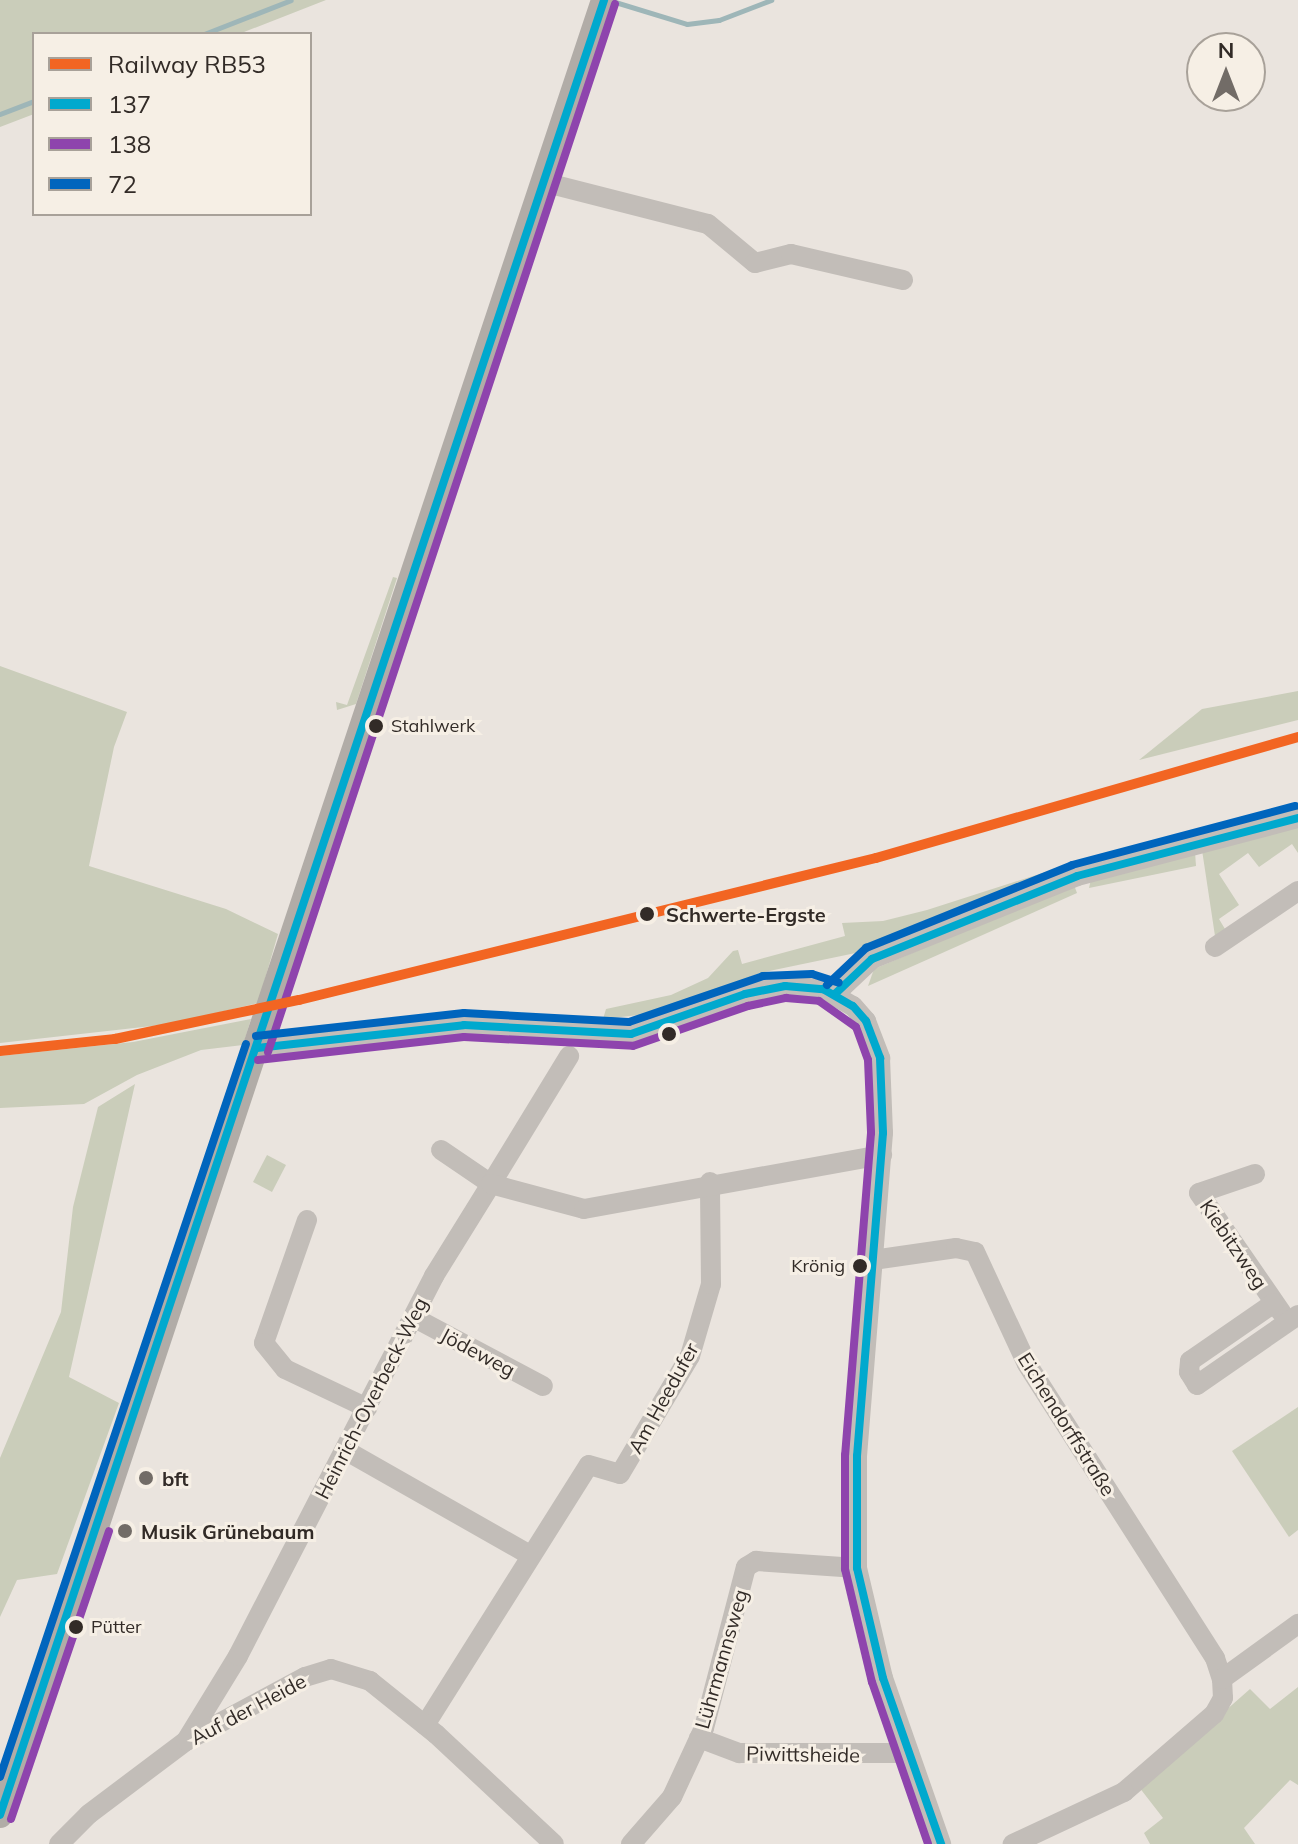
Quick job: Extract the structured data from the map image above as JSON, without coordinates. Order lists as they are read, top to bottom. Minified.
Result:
{"streets":{"street":["Kiebitzweg","Jödeweg","Heinrich-Overbeck-Weg","Am Heedufer","Eichendorffstraße","Lührmannsweg","Auf der Heide","Piwittsheide"]},"crossings":[["Jödeweg","Heinrich-Overbeck-Weg"],["Heinrich-Overbeck-Weg","Auf der Heide"],["Am Heedufer","Auf der Heide"],["Lührmannsweg","Piwittsheide"]],"places":["Stahlwerk","Schwerte-Ergste","Krönig","bft","Musik Grünebaum","Pütter"],"lines":["transit line 137","transit line 138","rail line RB53","transit line 72"],"legend":["Railway RB53","137","138","72"],"north":"top"}
